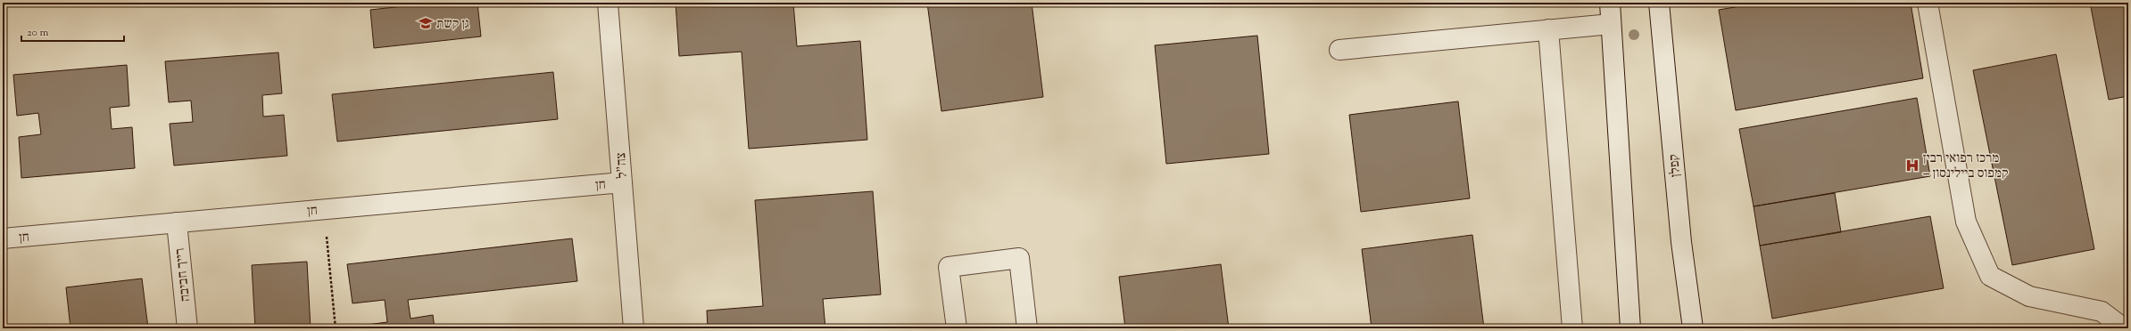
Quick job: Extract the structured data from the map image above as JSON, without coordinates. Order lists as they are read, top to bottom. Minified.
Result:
{"streets":{"street":["צה\"ל","קפלן","חן","רייך חביבה"]},"crossings":[["צה\"ל","חן"],["חן","רייך חביבה"]],"places":{"school or university":["גן קשת"],"hospital":["מרכז רפואי רבין – קמפוס ביילינסון"]},"scale_bar":"20 m"}
